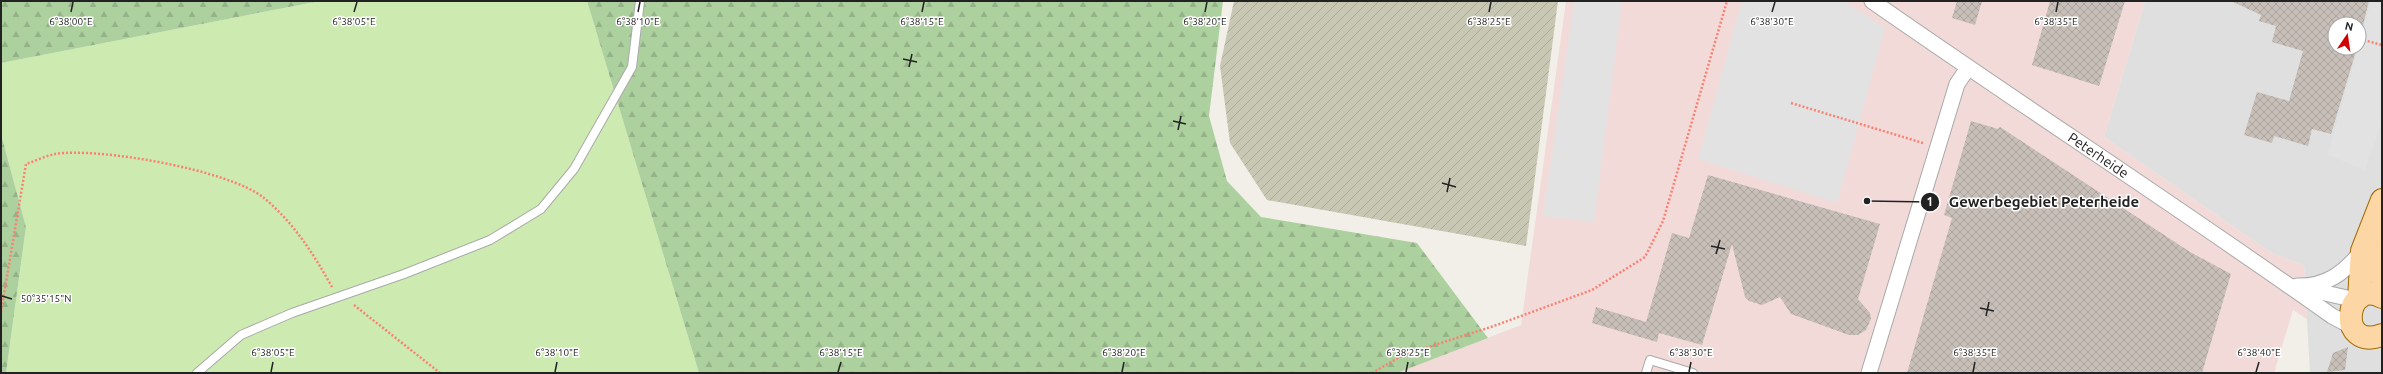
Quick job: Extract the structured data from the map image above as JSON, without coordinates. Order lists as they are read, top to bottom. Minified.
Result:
{"streets":{"street":["Peterheide"]},"places":["Gewerbegebiet Peterheide"],"north":"top","coordinates":["6°38'00\"E","6°38'05\"E","6°38'10\"E","6°38'15\"E","6°38'20\"E","6°38'25\"E","6°38'30\"E","6°38'35\"E","50°35'15\"N","6°38'40\"E"]}
